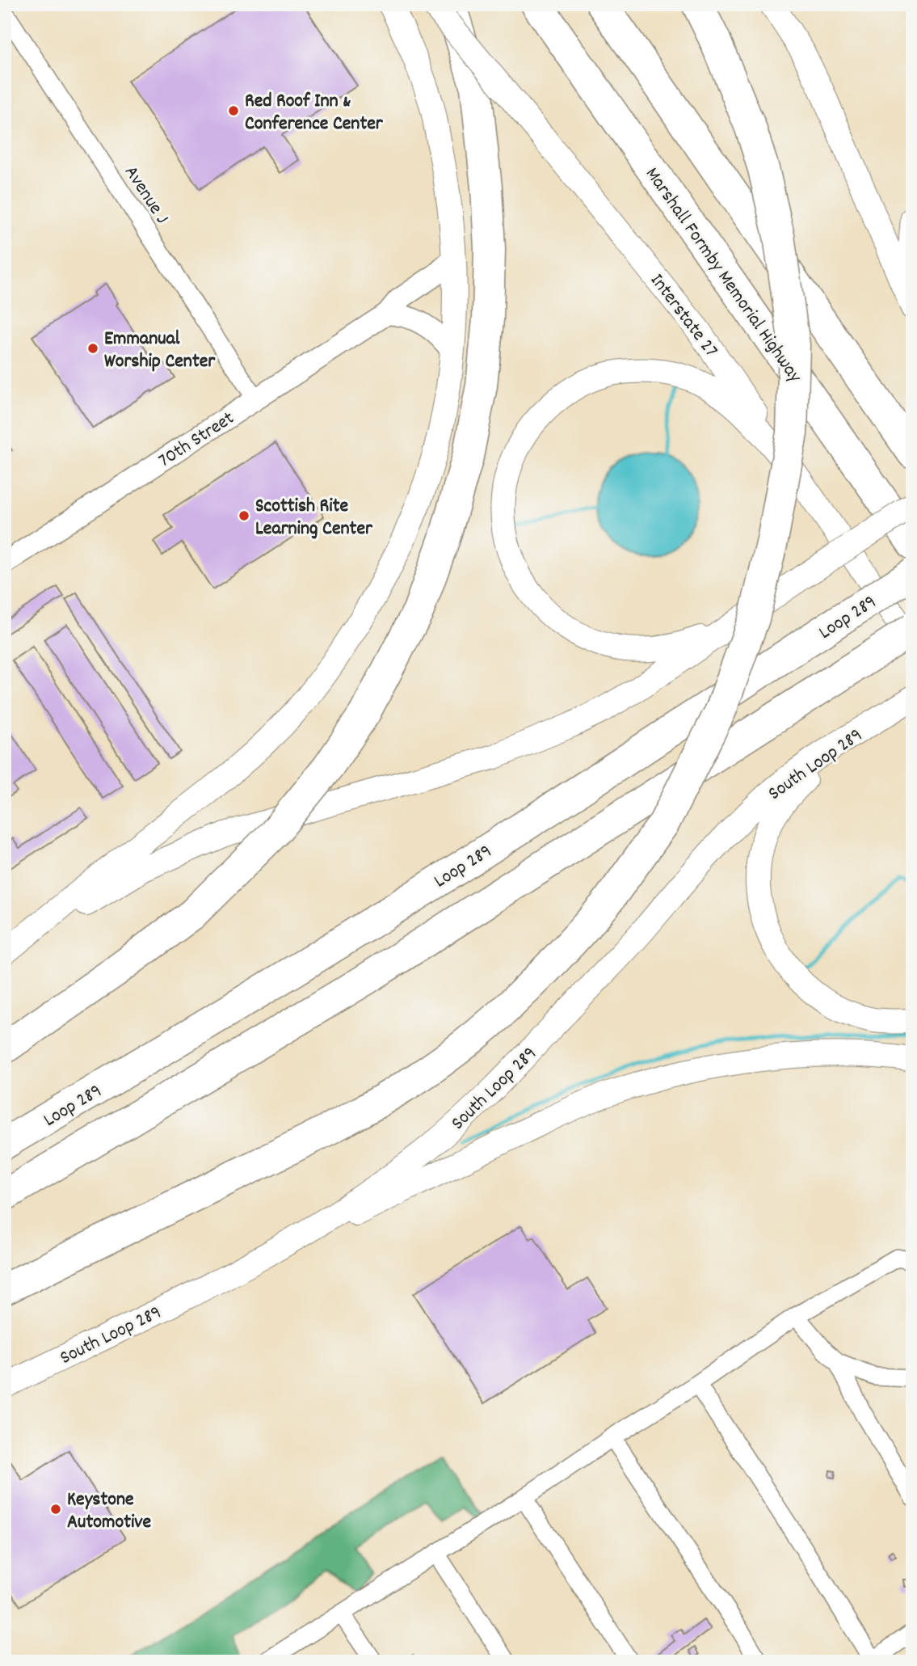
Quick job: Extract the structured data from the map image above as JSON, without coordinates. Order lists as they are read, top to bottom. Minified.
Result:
{"streets":{"highway":["Marshall Formby Memorial Highway","Loop 289"],"main road":["Interstate 27","South Loop 289"],"street":["Avenue J","70th Street"]},"crossings":[["Avenue J","70th Street"]],"places":["Red Roof Inn & Conference Center","Emmanual Worship Center","Scottish Rite Learning Center","Keystone Automotive"]}
